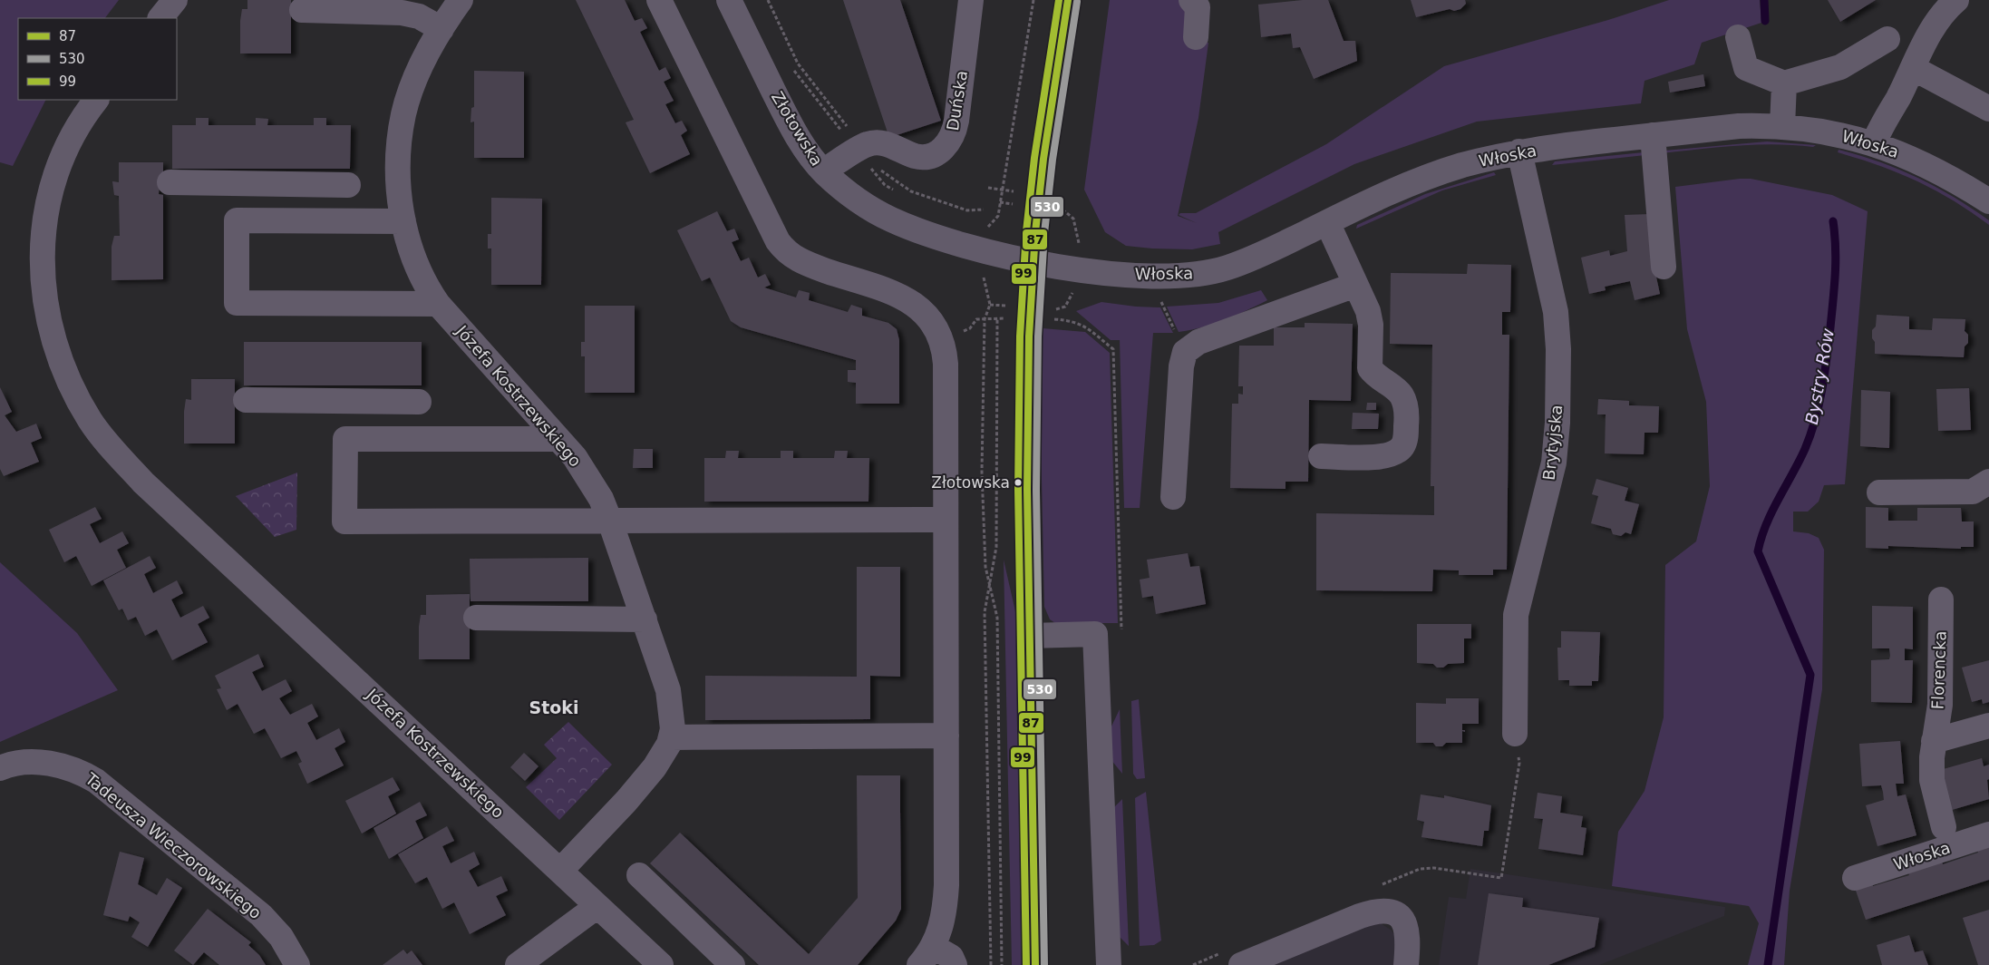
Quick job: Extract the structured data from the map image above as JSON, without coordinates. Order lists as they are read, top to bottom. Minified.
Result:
{"streets":{"street":["Duńska","Złotowska","Włoska","Józefa Kostrzewskiego","Brytyjska","Florencka","Tadeusza Wieczorowskiego"]},"crossings":[["Duńska","Złotowska"],["Złotowska","Włoska"],["Włoska","Brytyjska"]],"districts":["Stoki"],"water":["Bystry Rów"],"places":["Złotowska"],"lines":["transit line 87","transit line 99","transit line 530"],"legend":["87","530","99"]}
